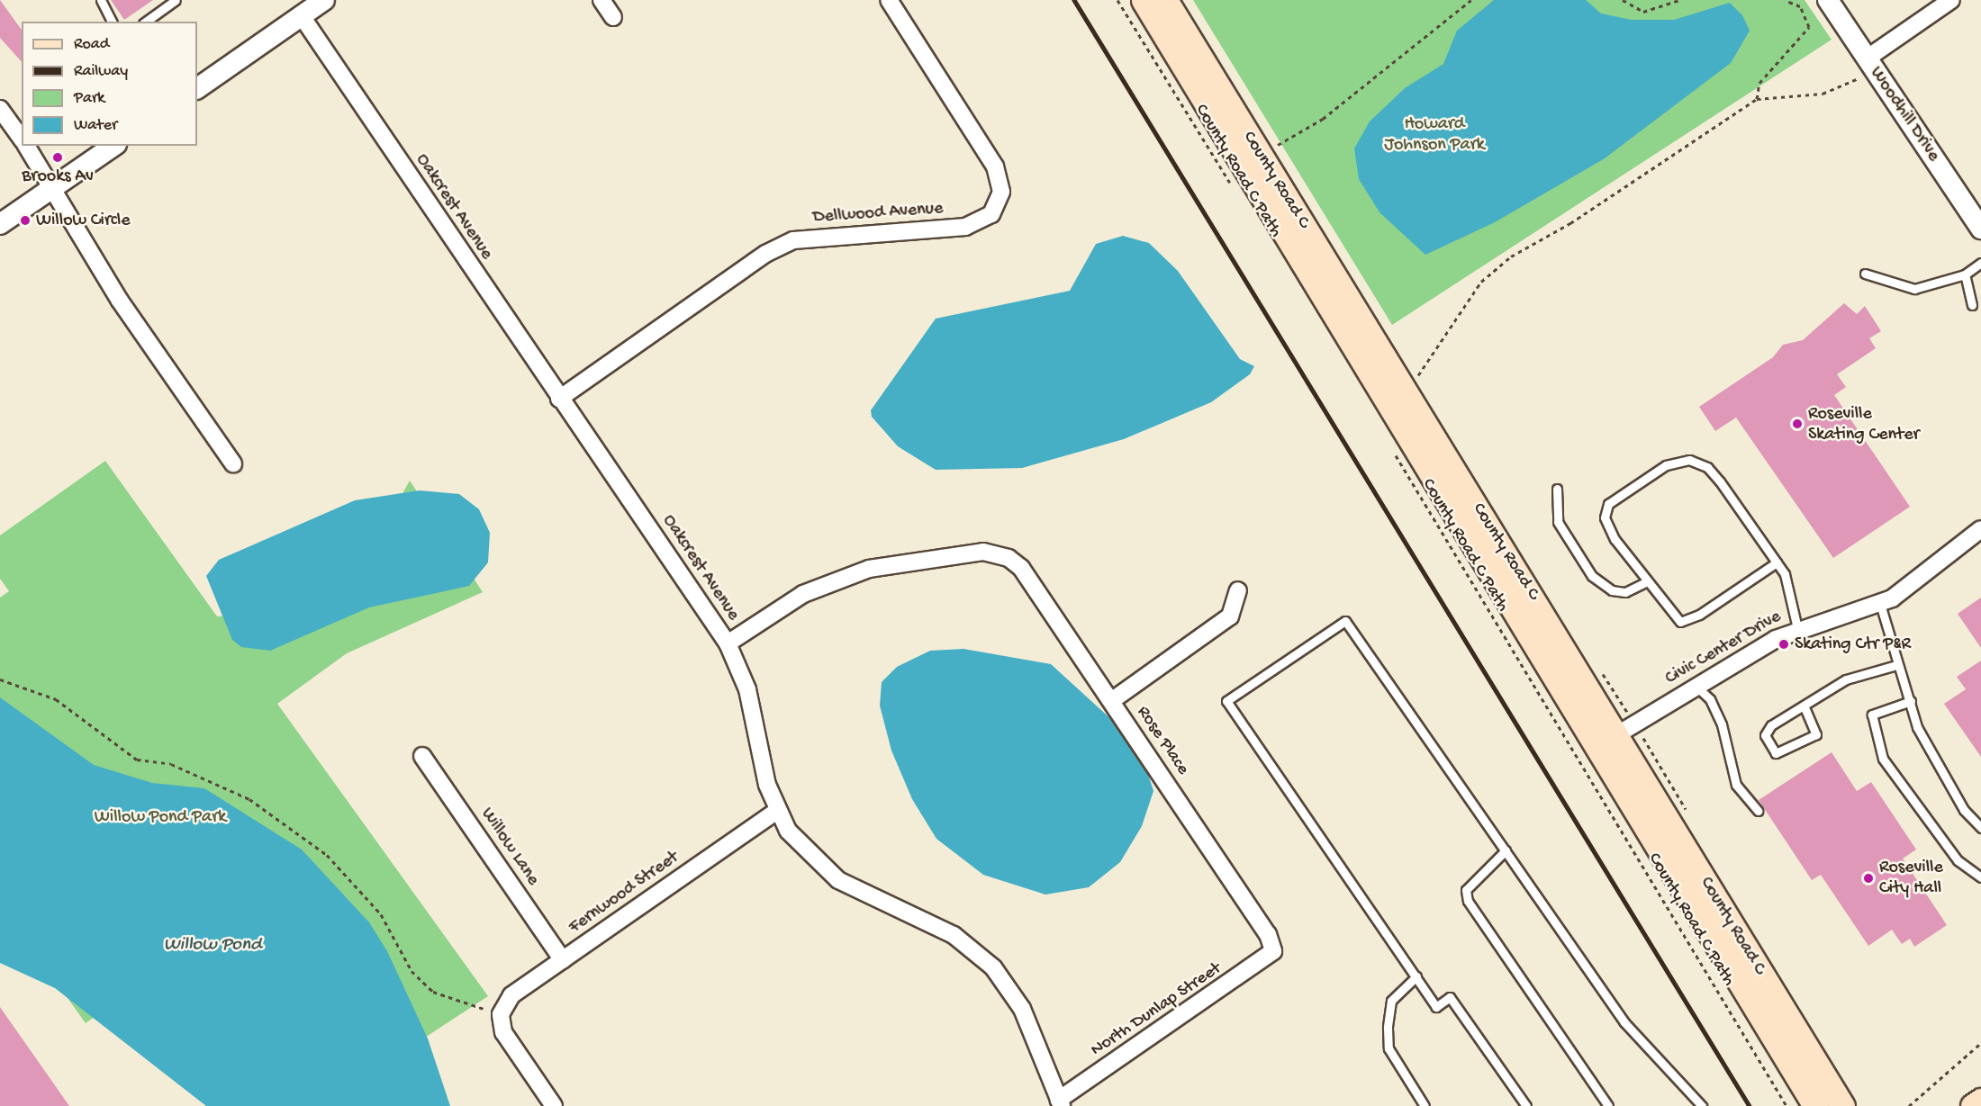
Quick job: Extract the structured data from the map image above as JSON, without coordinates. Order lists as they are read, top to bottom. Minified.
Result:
{"streets":{"main road":["County Road C"],"street":["Woodhill Drive","Oakcrest Avenue","Dellwood Avenue","Civic Center Drive","Rose Place","Willow Lane","Fernwood Street","North Dunlap Street"],"path":["County Road C Path"]},"crossings":[["County Road C","Civic Center Drive"],["Oakcrest Avenue","Dellwood Avenue"],["Oakcrest Avenue","Rose Place"],["Oakcrest Avenue","Fernwood Street"],["Oakcrest Avenue","North Dunlap Street"],["Rose Place","North Dunlap Street"],["Willow Lane","Fernwood Street"]],"water":["Willow Pond"],"parks":["Howard Johnson Park","Willow Pond Park"],"places":["Brooks Av","Willow Circle","Roseville Skating Center","Skating Ctr P&R","Roseville City Hall"],"legend":["Road","Railway","Park","Water"]}
